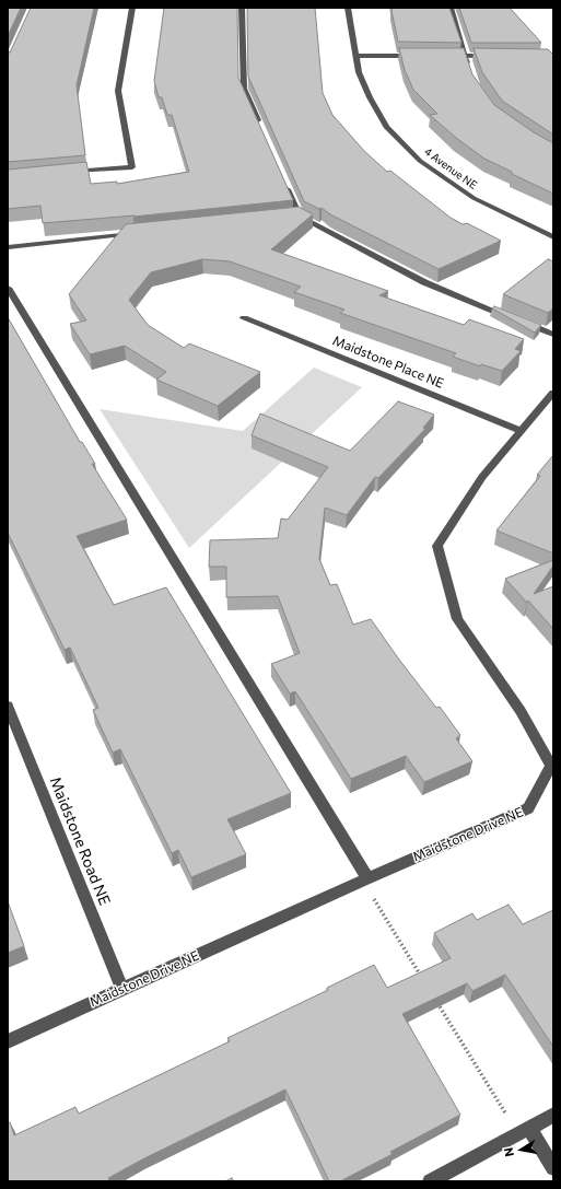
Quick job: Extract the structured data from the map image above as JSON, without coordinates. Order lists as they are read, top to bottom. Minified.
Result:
{"streets":{"street":["4 Avenue NE","Maidstone Place NE","Maidstone Drive NE","Maidstone Road NE"]},"crossings":[["Maidstone Place NE","Maidstone Drive NE"],["Maidstone Drive NE","Maidstone Road NE"]],"north":"left"}
